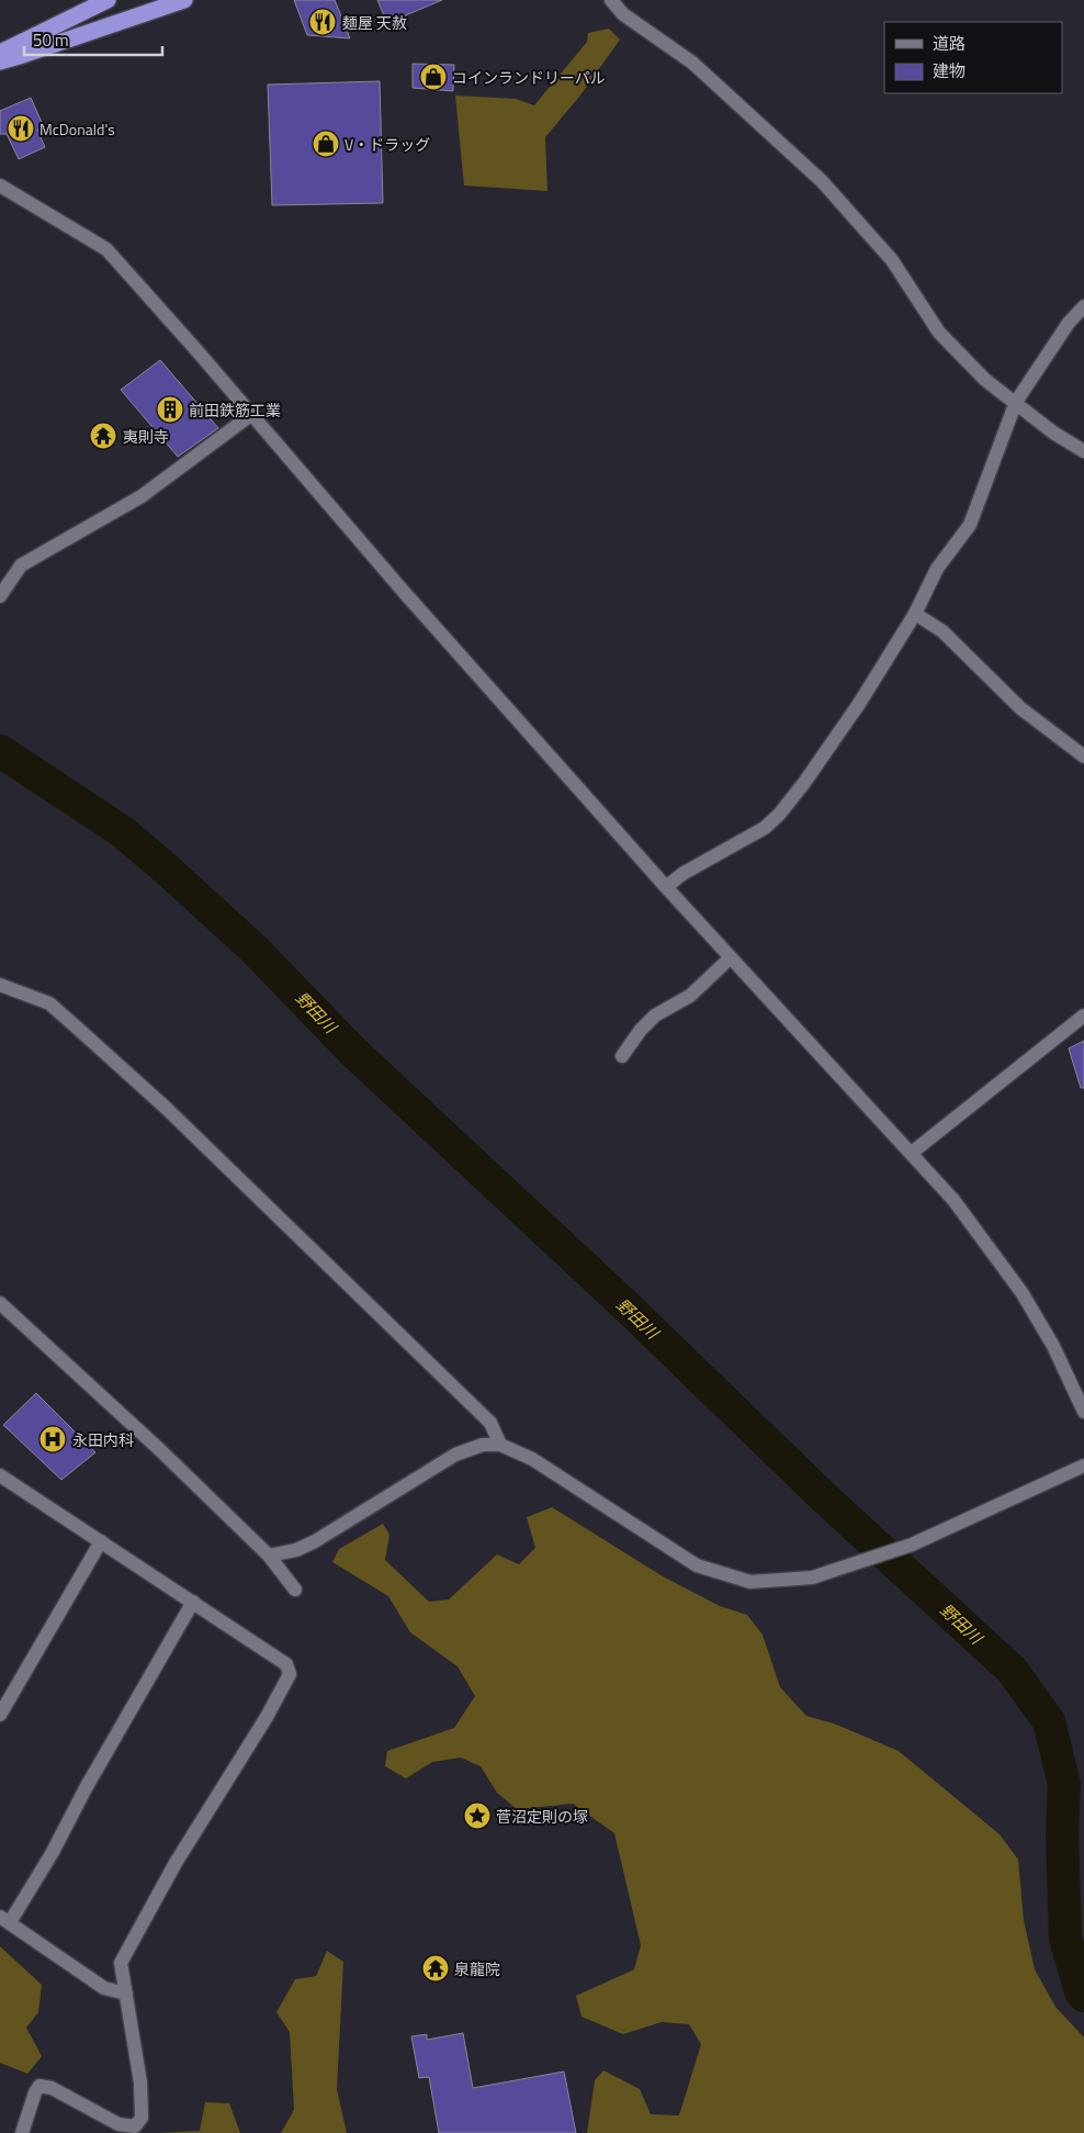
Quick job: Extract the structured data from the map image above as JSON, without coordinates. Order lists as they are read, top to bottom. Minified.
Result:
{"water":["野田川"],"places":{"restaurant":["麺屋 天赦","McDonald's"],"shop":["コインランドリーパル","V・ドラッグ"],"building":["前田鉄筋工業"],"temple":["夷則寺","泉龍院"],"hospital":["永田内科"],"place":["菅沼定則の塚"]},"legend":["道路","建物"],"scale_bar":"50 m"}
